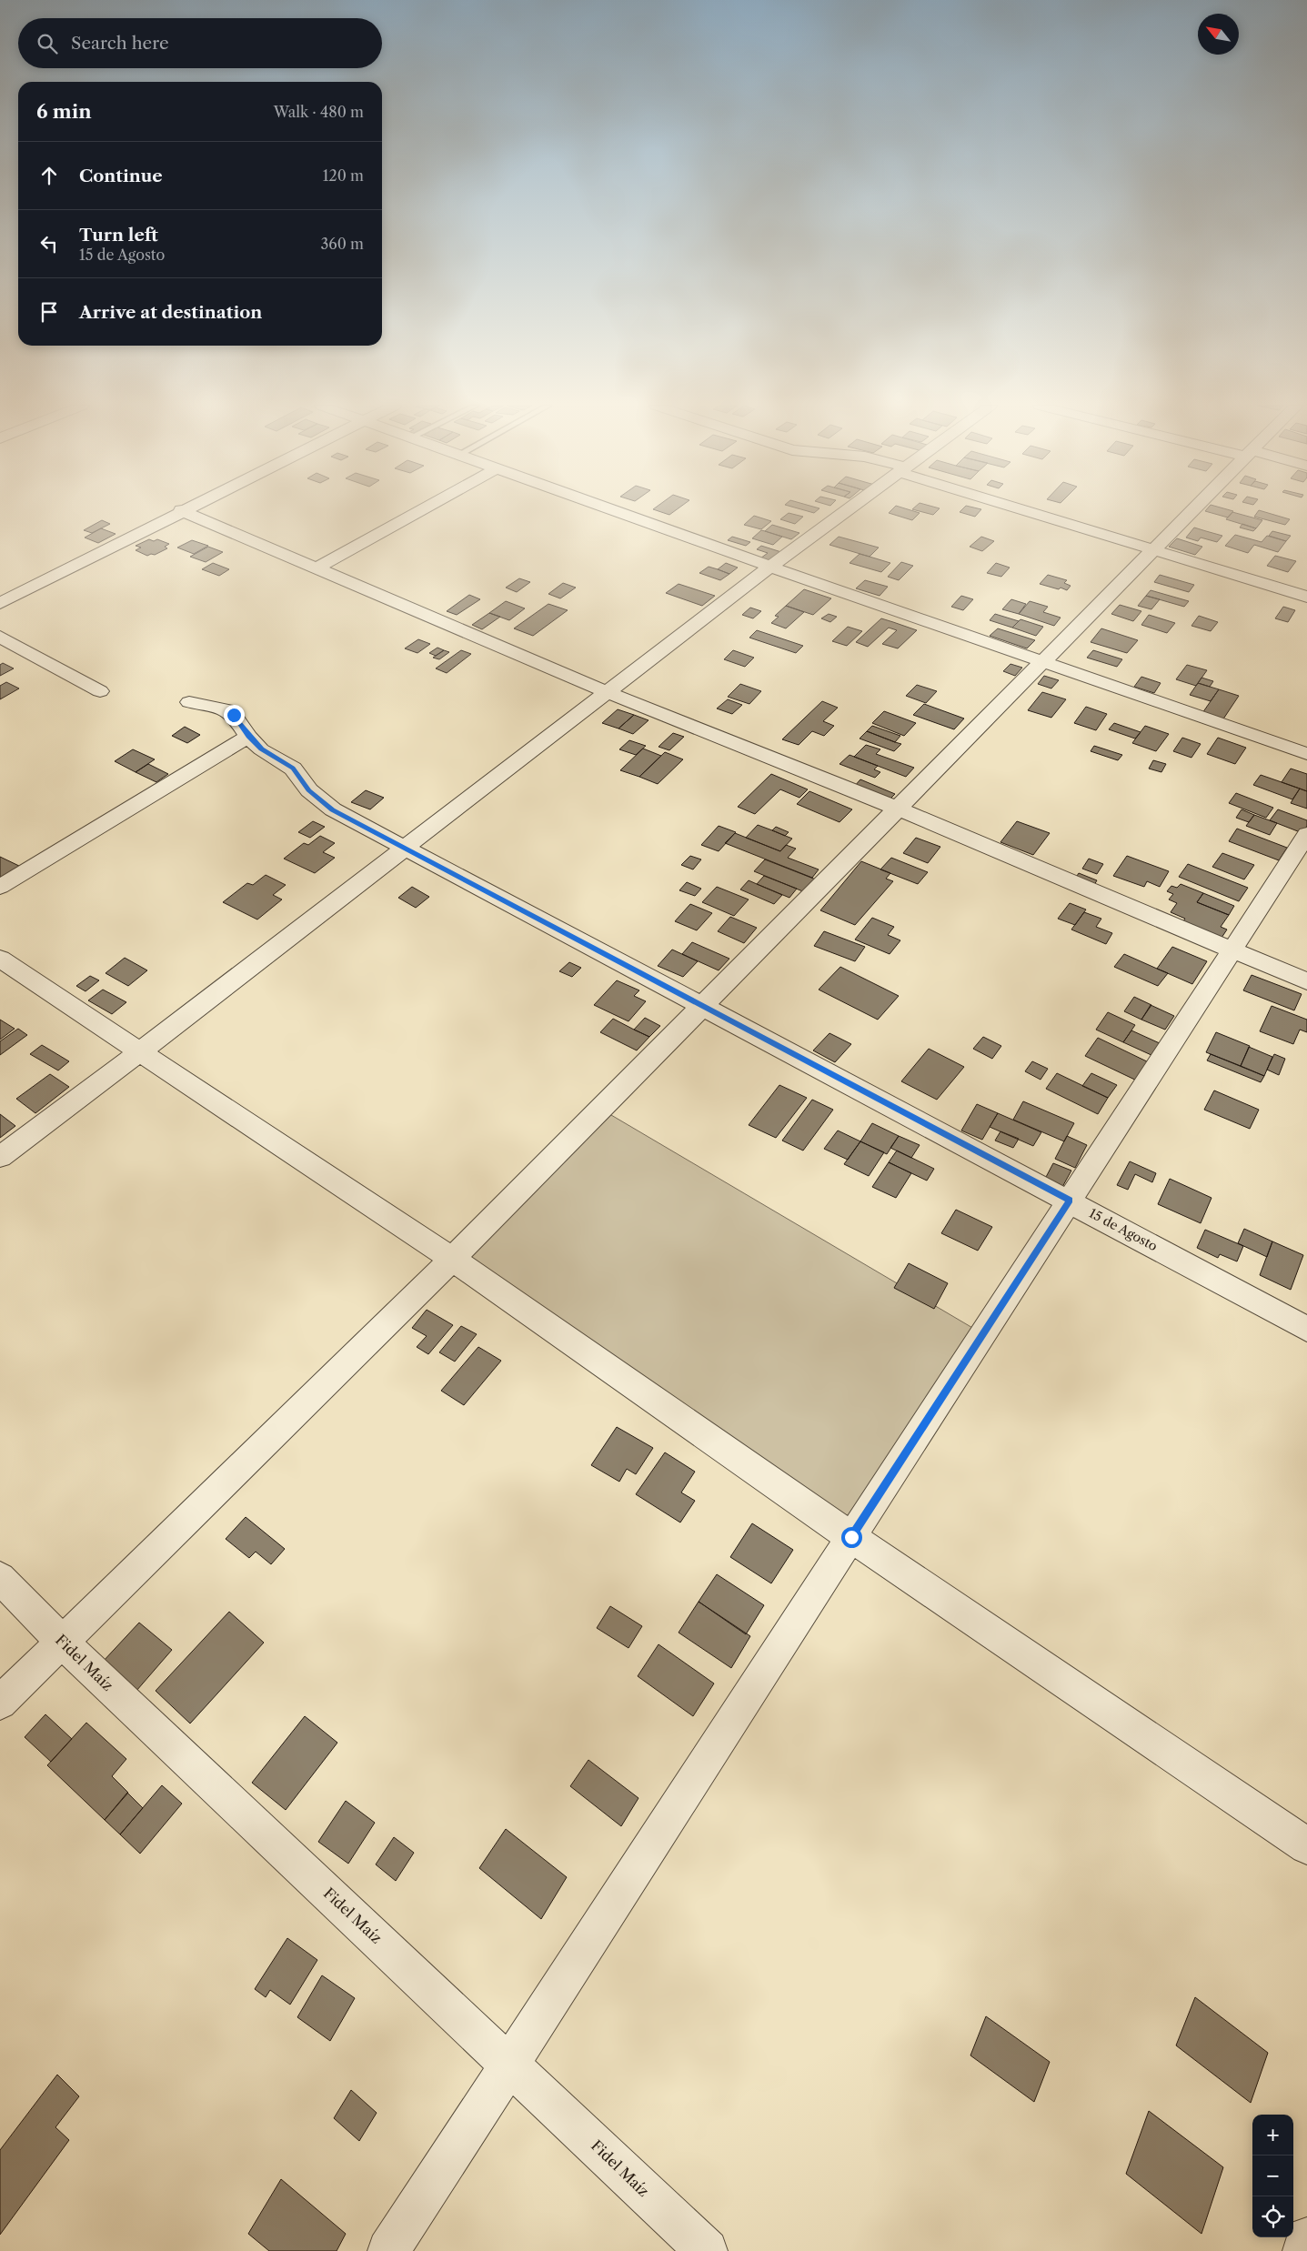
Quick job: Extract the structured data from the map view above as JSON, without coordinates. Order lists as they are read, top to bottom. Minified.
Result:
{"streets":{"street":["15 de Agosto","Fidel Maíz"]},"north":"top left","page":{"search":"Search here","heading":["6 min","Walk · 480 m"],"list":[["Continue","120 m"],["Turn left","15 de Agosto","360 m"],"Arrive at destination"],"map_buttons":["+","−"]}}
